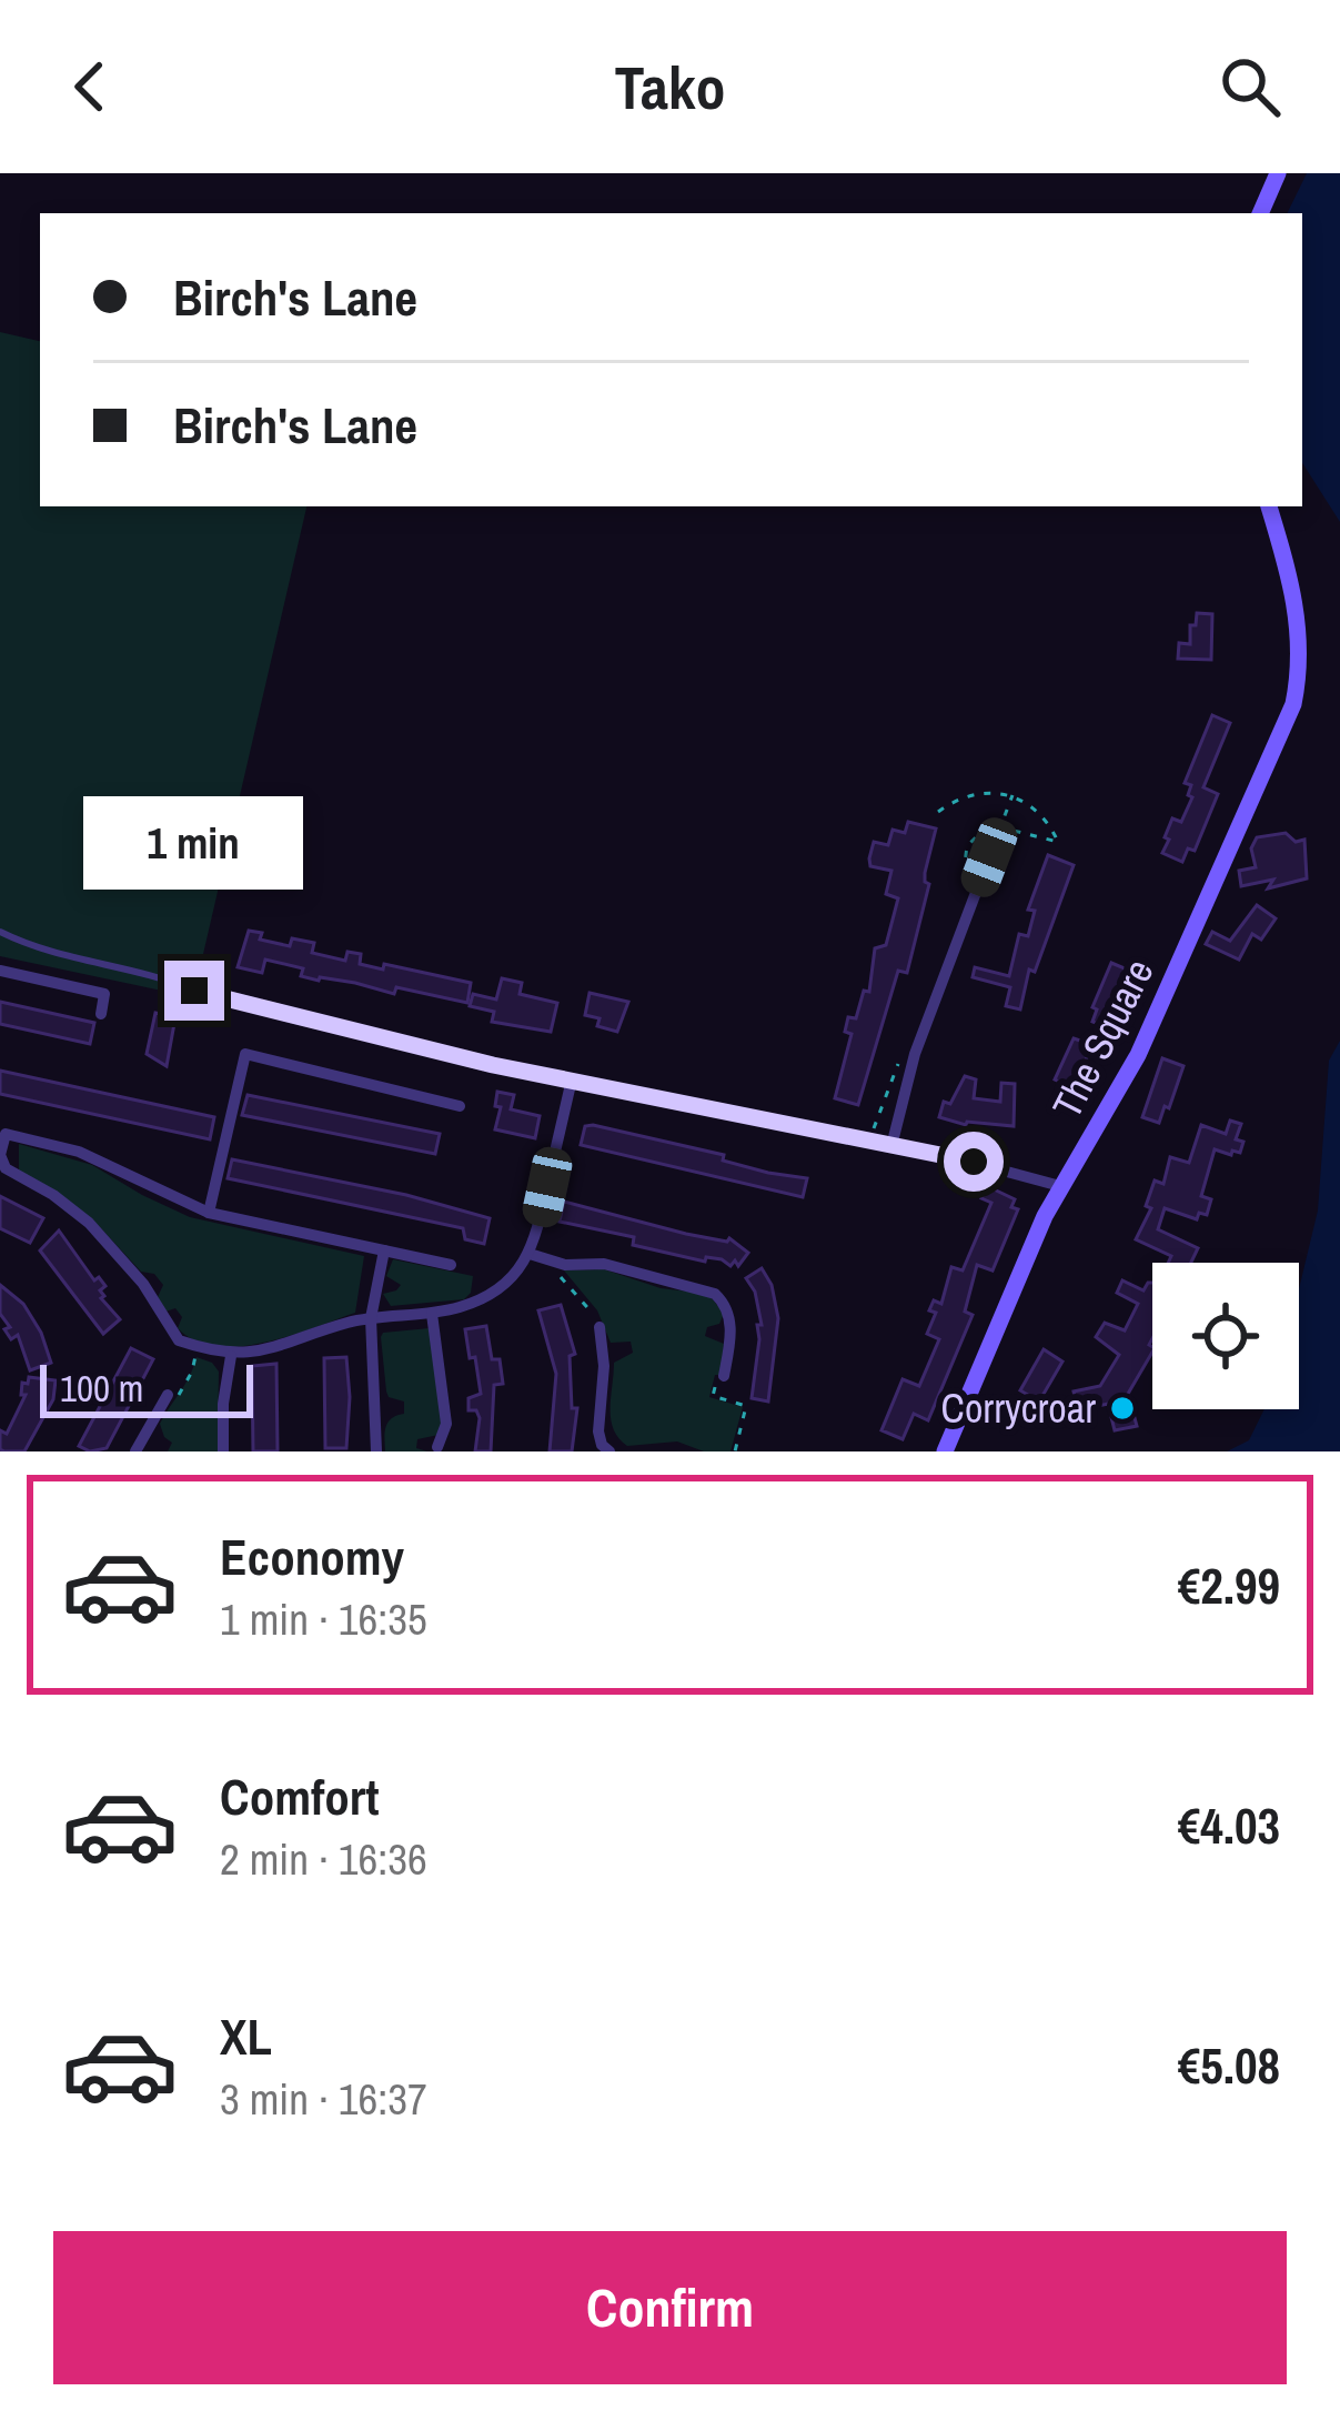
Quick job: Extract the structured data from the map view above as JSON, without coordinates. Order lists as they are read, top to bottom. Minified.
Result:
{"streets":{"main road":["The Square"]},"places":["Corrycroar"],"scale_bar":"100 m","page":{"header":"Tako","banner":["Birch's Lane","Birch's Lane"],"bubble":"1 min","scale":"100 m","list":[{"name":"Economy","note":"1 min · 16:35","value":"€2.99"},{"name":"Comfort","note":"2 min · 16:36","value":"€4.03"},{"name":"XL","note":"3 min · 16:37","value":"€5.08"}],"buttons":"Confirm"}}
